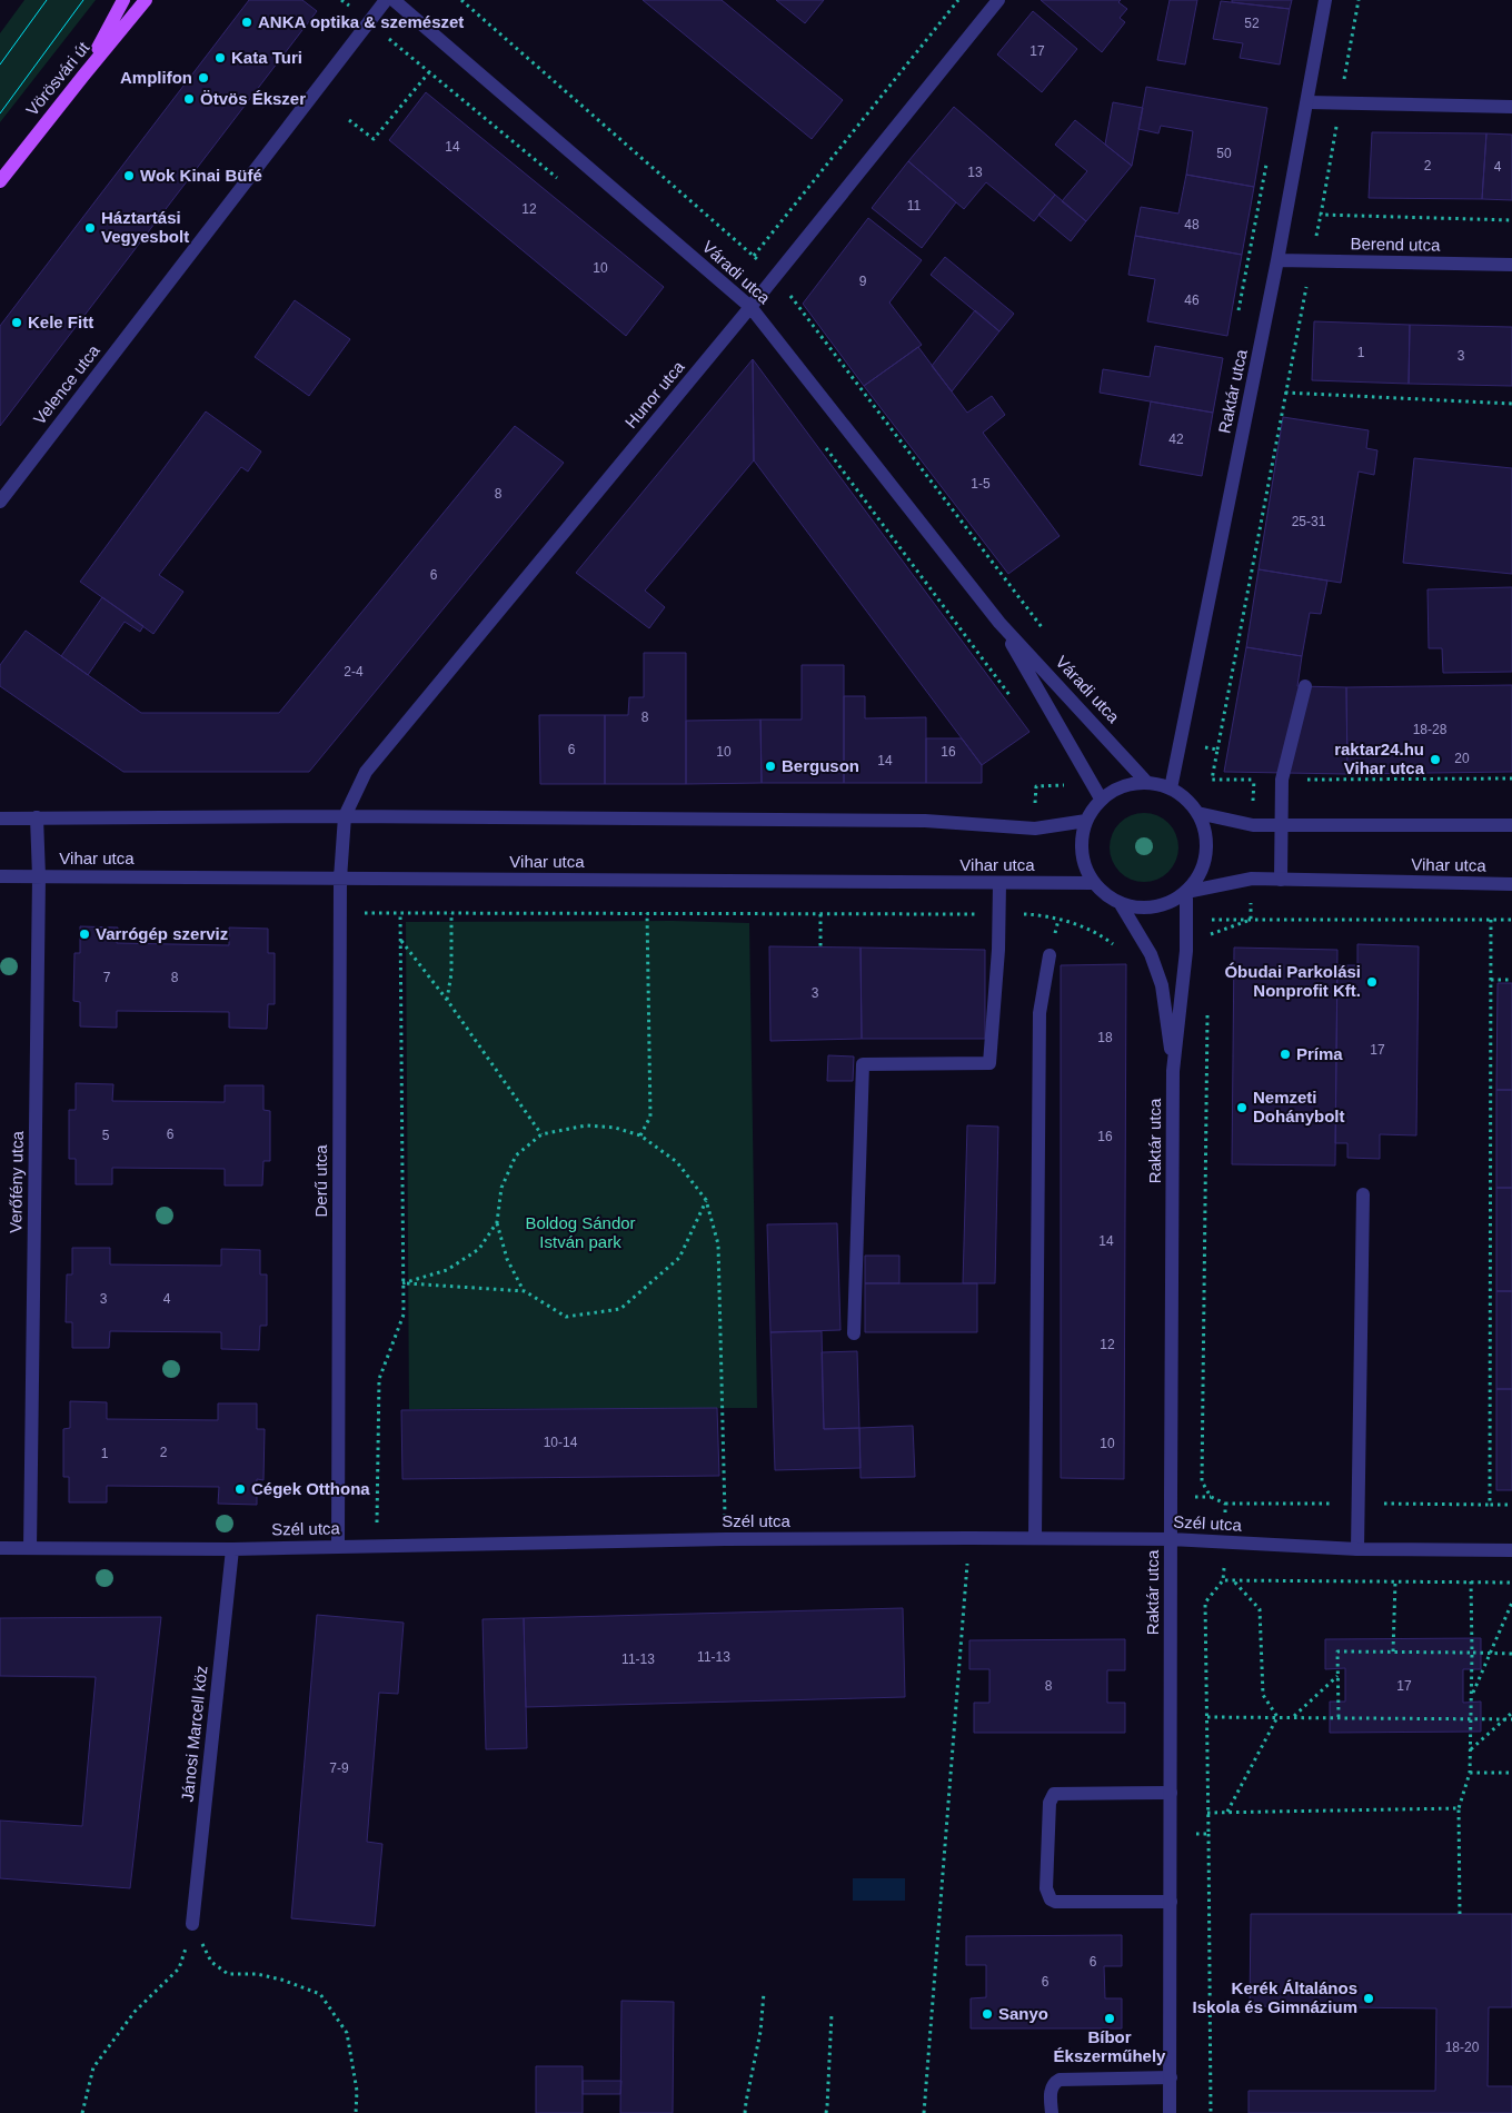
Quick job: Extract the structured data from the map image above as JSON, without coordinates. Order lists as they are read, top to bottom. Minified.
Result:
{"streets":{"main road":["Vörösvári út"],"street":["Berend utca","Váradi utca","Velence utca","Raktár utca","Hunor utca","Vihar utca","Derű utca","Verőfény utca","Szél utca","Jánosi Marcell köz"]},"crossings":[["Berend utca","Raktár utca"],["Váradi utca","Raktár utca"],["Váradi utca","Hunor utca"],["Váradi utca","Vihar utca"],["Raktár utca","Vihar utca"],["Raktár utca","Szél utca"],["Hunor utca","Derű utca"],["Vihar utca","Derű utca"],["Vihar utca","Verőfény utca"],["Derű utca","Szél utca"],["Verőfény utca","Szél utca"],["Szél utca","Jánosi Marcell köz"]],"parks":["Boldog Sándor István park"],"places":["ANKA optika & szemészet","Kata Turi","Amplifon","Ötvös Ékszer","Wok Kinai Büfé","Háztartási Vegyesbolt","Kele Fitt","raktar24.hu Vihar utca","Berguson","Varrógép szerviz","Óbudai Parkolási Nonprofit Kft.","Príma","Nemzeti Dohánybolt","Cégek Otthona","Kerék Általános Iskola és Gimnázium","Sanyo","Bíbor Ékszerműhely"],"house_numbers":["52","17","14","50","2","4","13","11","12","48","10","9","46","1","3","42","1-5","8","25-31","6","2-4","8","18-28","6","10","16","20","14","7","8","3","18","17","6","5","16","14","3","4","12","10-14","10","2","1","11-13","11-13","8","17","7-9","6","6","18-20"]}
